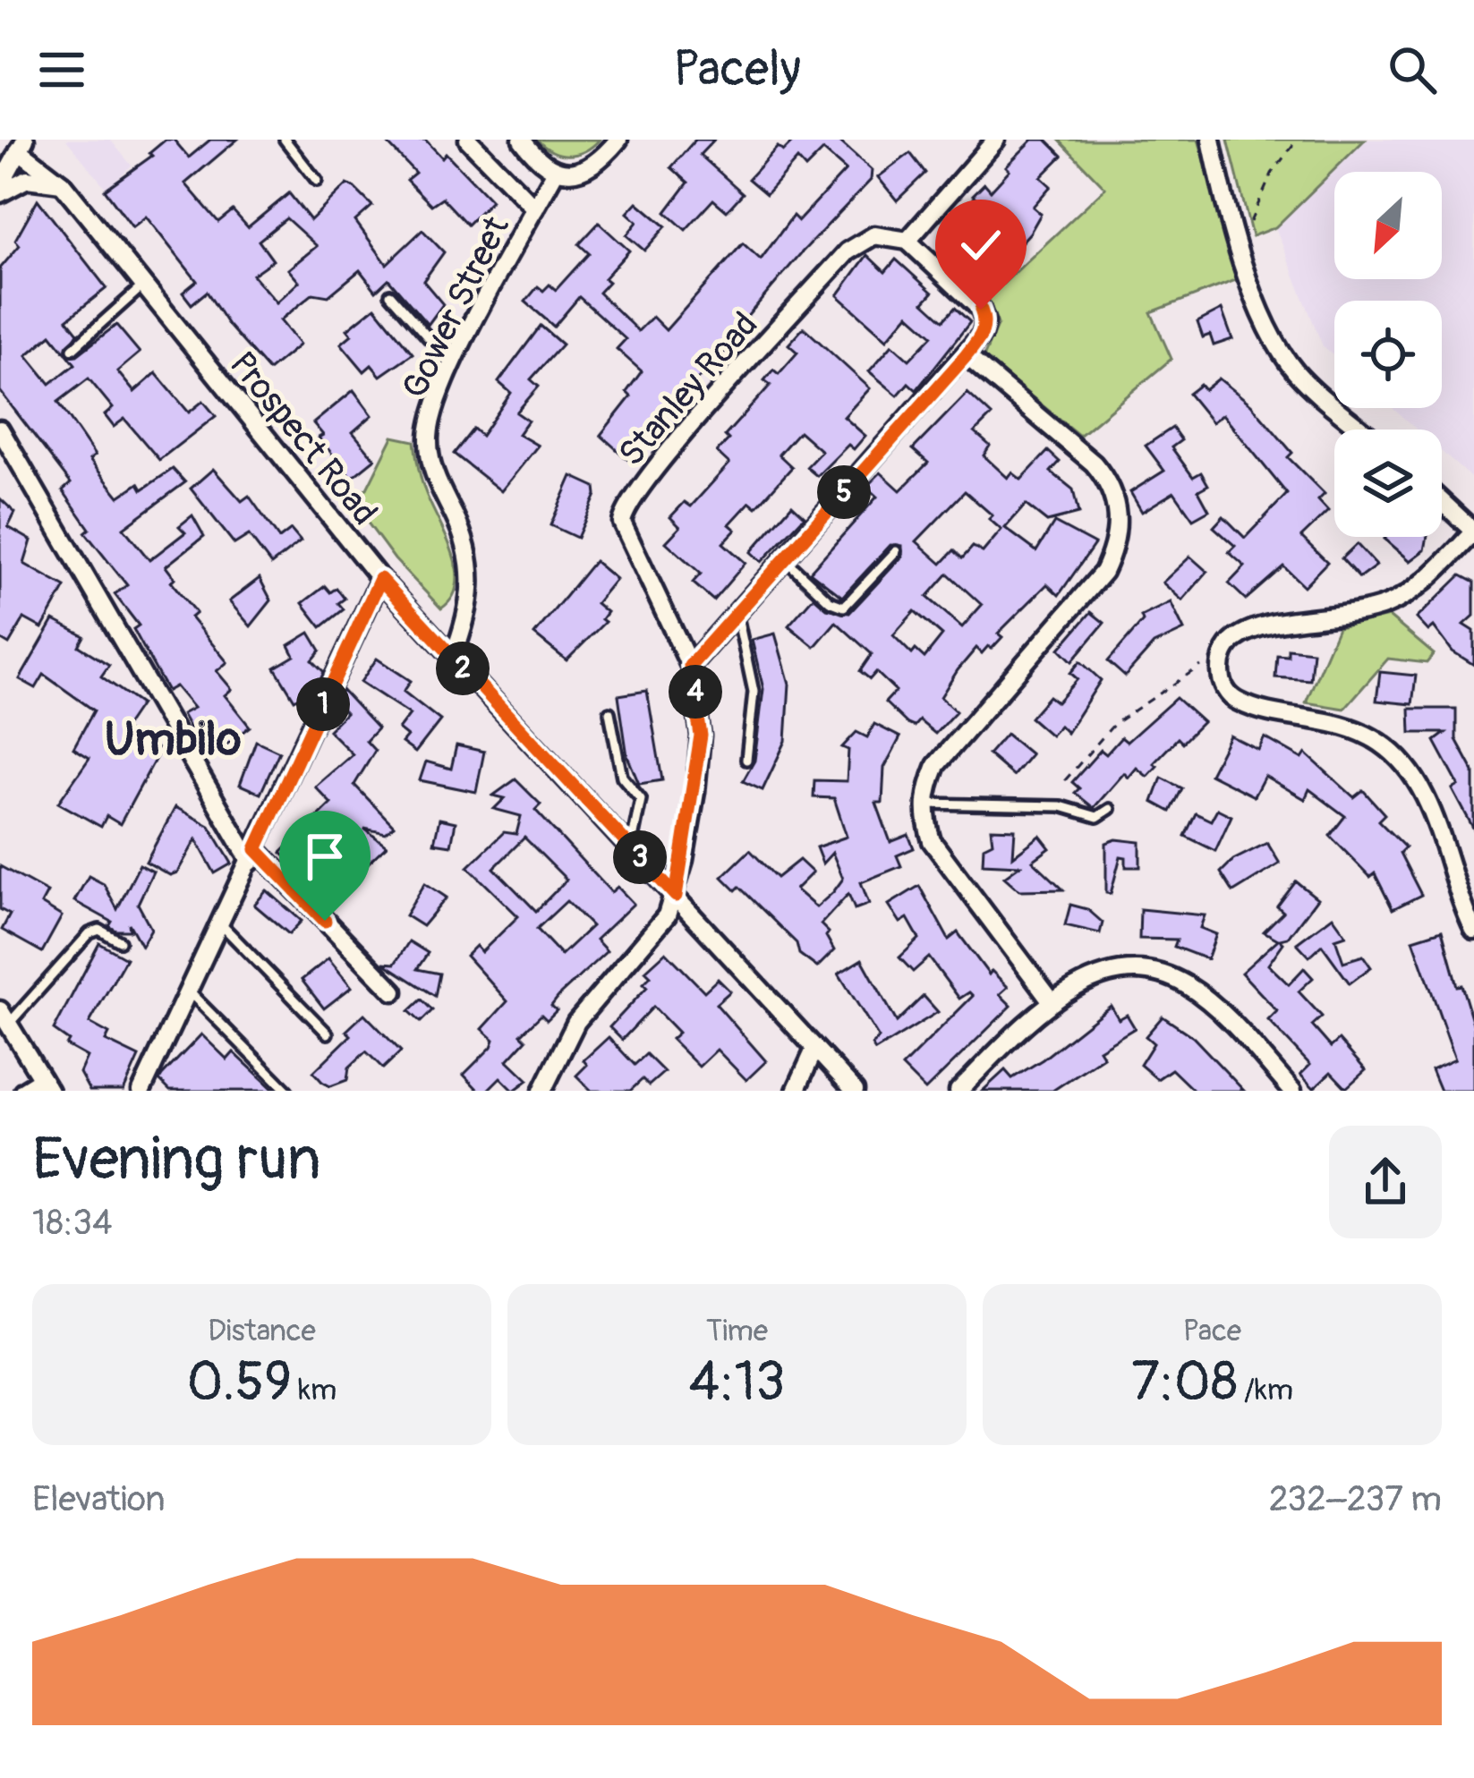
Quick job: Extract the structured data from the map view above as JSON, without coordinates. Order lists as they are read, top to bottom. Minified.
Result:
{"streets":{"street":["Gower Street","Stanley Road","Prospect Road"]},"crossings":[["Gower Street","Prospect Road"],["Stanley Road","Prospect Road"]],"districts":["Umbilo"],"north":"bottom left","page":{"header":"Pacely","pins":["5","2","4","1","3"],"heading":["Evening run","18:34"],"stats":[["Distance","0.59 km"],["Time","4:13"],["Pace","7:08 /km"]],"chart":["Elevation","232–237 m"]}}
